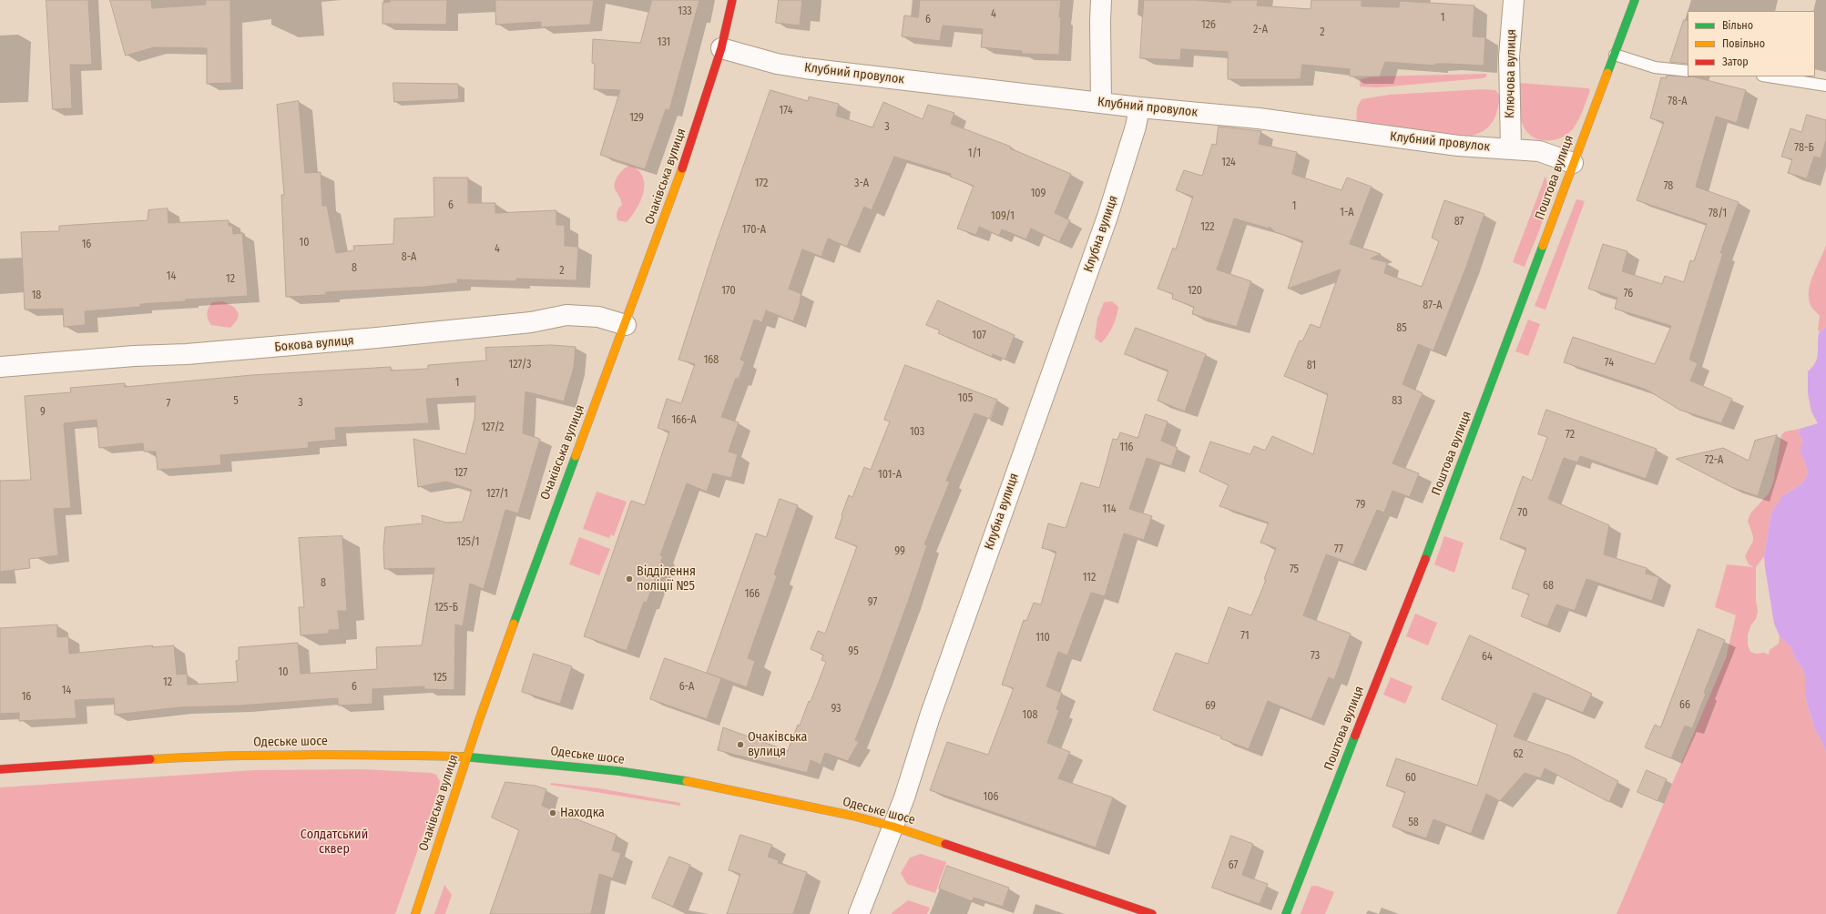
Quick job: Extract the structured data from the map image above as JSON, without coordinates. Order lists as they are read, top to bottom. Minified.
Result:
{"streets":{"main road":["Очаківська вулиця","Поштова вулиця","Одеське шосе"],"street":["Клубний провулок","Ключова вулиця","Клубна вулиця","Бокова вулиця"]},"crossings":[["Клубний провулок","Ключова вулиця"],["Клубний провулок","Очаківська вулиця"],["Клубний провулок","Поштова вулиця"],["Клубний провулок","Клубна вулиця"],["Очаківська вулиця","Бокова вулиця"],["Очаківська вулиця","Одеське шосе"],["Клубна вулиця","Одеське шосе"]],"parks":["Солдатський сквер"],"places":["Відділення поліції №5","Очаківська вулиця","Находка"],"house_numbers":["133","4","1","6","126","2-А","2","131","78-А","174","129","3","78-Б","1/1","124","172","3-А","78","109","6","1","1-А","78/1","109/1","87","122","170-А","10","16","4","8-А","8","2","14","12","170","120","76","18","87-А","85","107","168","74","127/3","81","1","105","5","83","3","7","9","166-А","127/2","103","72","116","72-А","127","101-А","127/1","79","114","70","125/1","77","99","75","112","8","68","166","97","125-Б","71","110","95","73","64","10","125","12","6","6-А","14","16","66","69","93","108","62","60","106","58","67"],"legend":["Вільно","Повільно","Затор"]}
